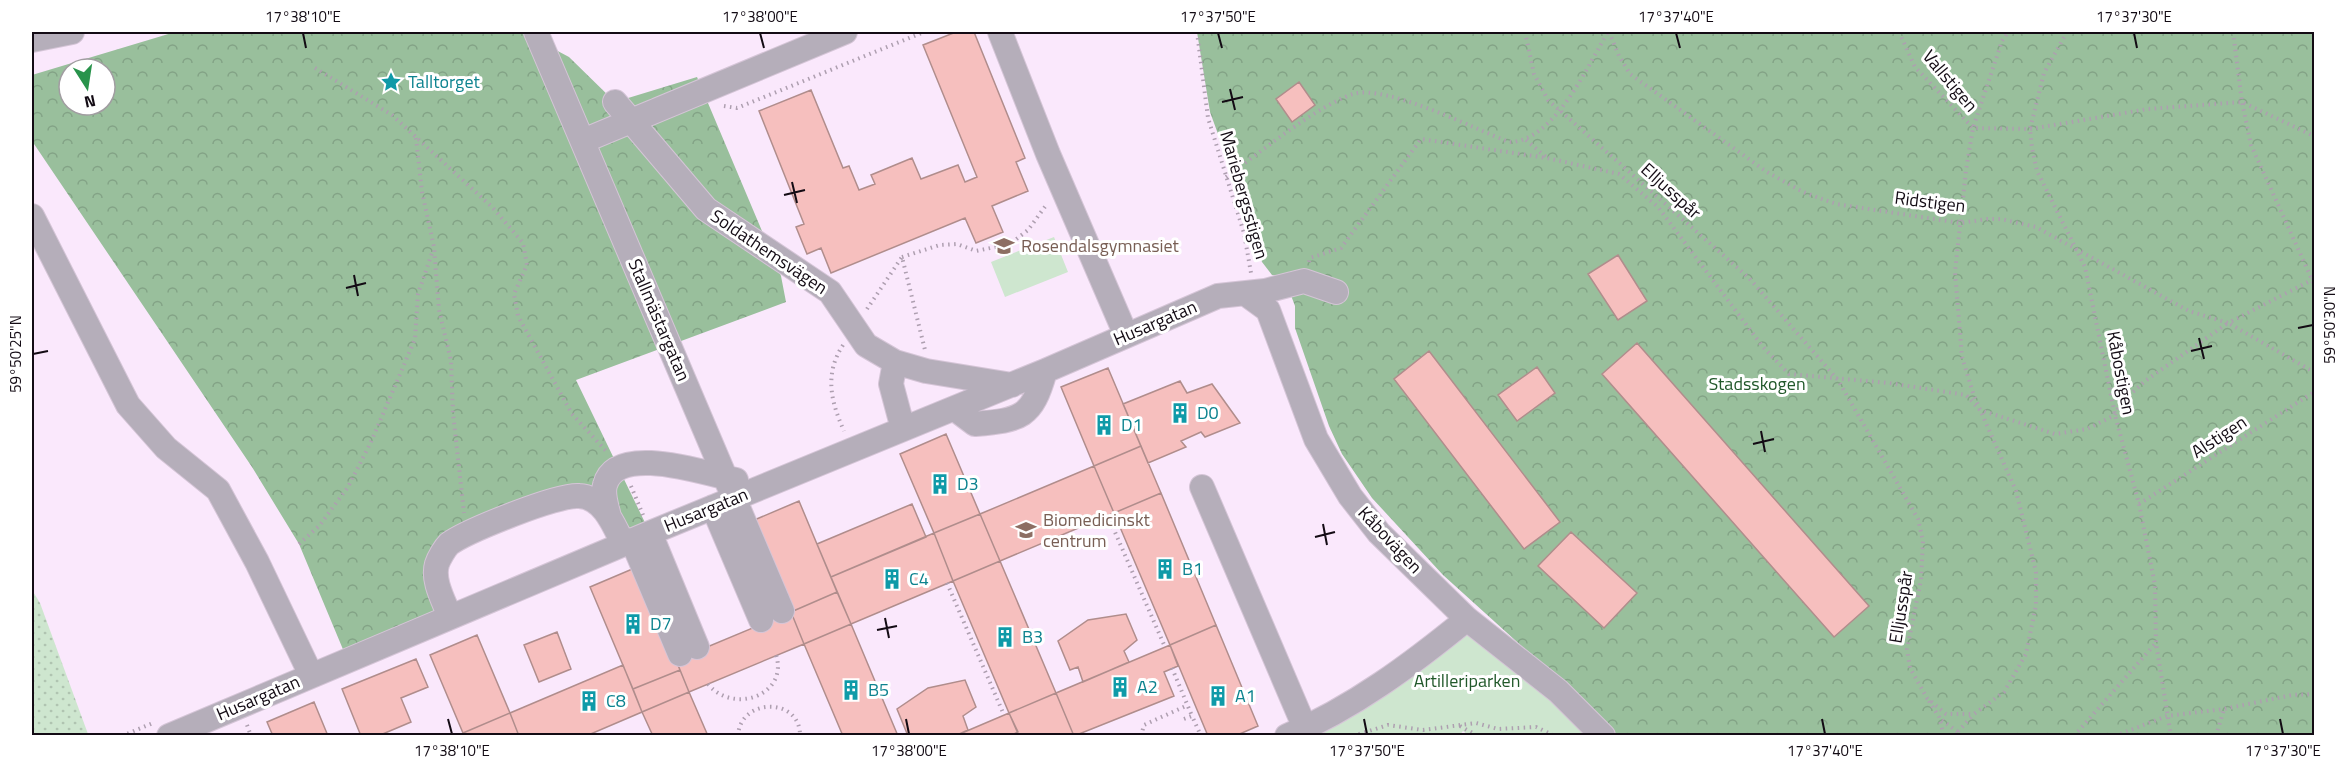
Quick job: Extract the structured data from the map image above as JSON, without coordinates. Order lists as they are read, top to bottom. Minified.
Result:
{"streets":{"street":["Soldathemsvägen","Stallmästargatan","Husargatan","Kåbovägen"],"path":["Vallstigen","Elljusspår","Mariebergsstigen","Ridstigen","Kåbostigen","Alstigen"]},"crossings":[["Vallstigen","Kåbostigen"],["Mariebergsstigen","Husargatan"],["Mariebergsstigen","Kåbovägen"],["Ridstigen","Kåbostigen"],["Soldathemsvägen","Husargatan"],["Stallmästargatan","Husargatan"],["Husargatan","Kåbovägen"],["Kåbostigen","Alstigen"]],"parks":["Stadsskogen","Artilleriparken"],"places":{"place":["Talltorget"],"school or university":["Rosendalsgymnasiet","Biomedicinskt centrum"],"building":["D0","D1","D3","B1","C4","D7","B3","A2","B5","A1","C8"]},"north":"bottom","coordinates":["17°38'10\"E","17°38'00\"E","17°37'50\"E","17°37'40\"E","17°37'30\"E","59°50'30\"N","59°50'25\"N"]}
